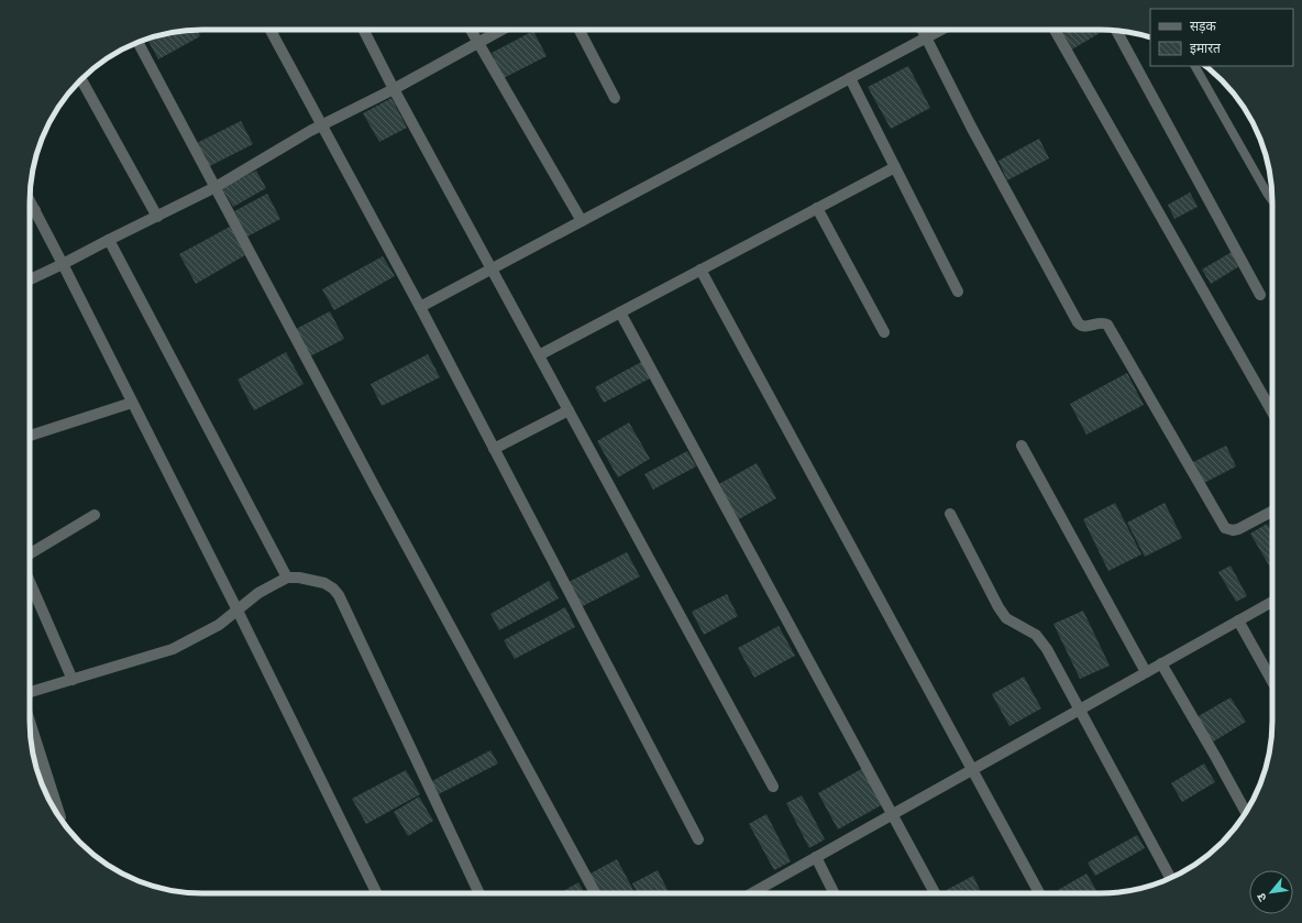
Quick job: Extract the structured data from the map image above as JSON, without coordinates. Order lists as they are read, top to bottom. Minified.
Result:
{"legend":["सड़क","इमारत"],"north":"bottom left"}
